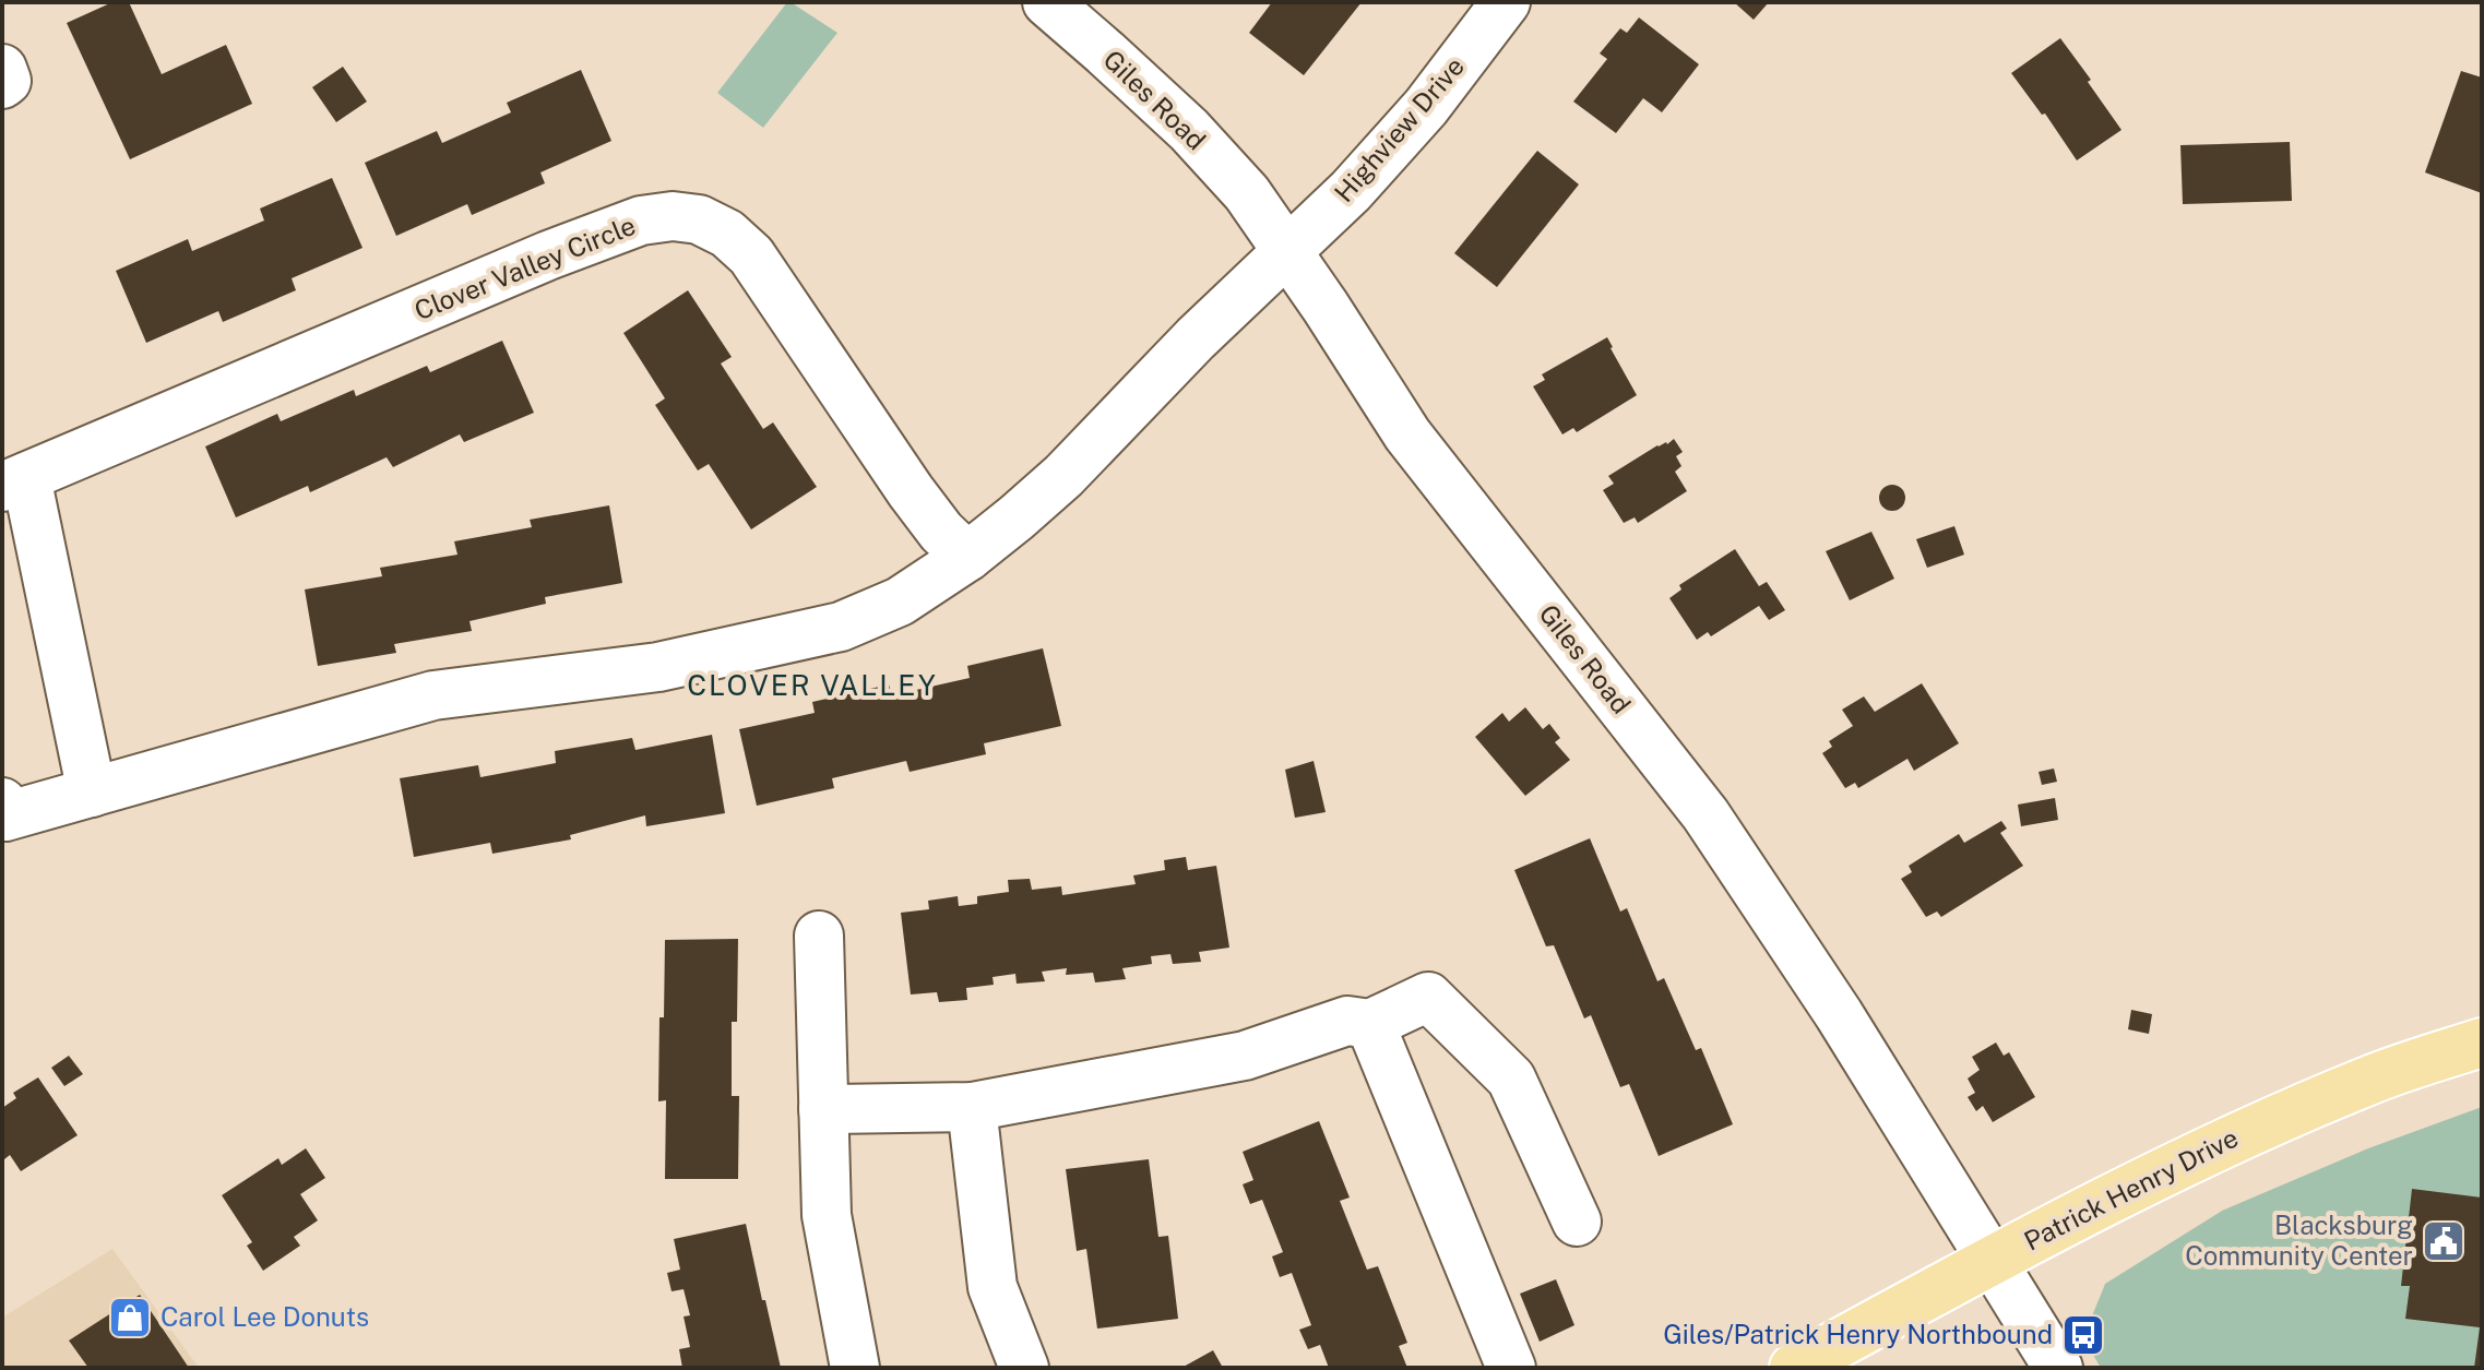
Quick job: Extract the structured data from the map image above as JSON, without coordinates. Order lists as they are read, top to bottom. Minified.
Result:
{"streets":{"main road":["Patrick Henry Drive"],"street":["Giles Road","Highview Drive","Clover Valley Circle"]},"crossings":[["Giles Road","Highview Drive"],["Giles Road","Patrick Henry Drive"]],"districts":["CLOVER VALLEY"],"places":{"public building":["Blacksburg Community Center"],"shop":["Carol Lee Donuts"],"bus stop":["Giles/Patrick Henry Northbound"]}}
